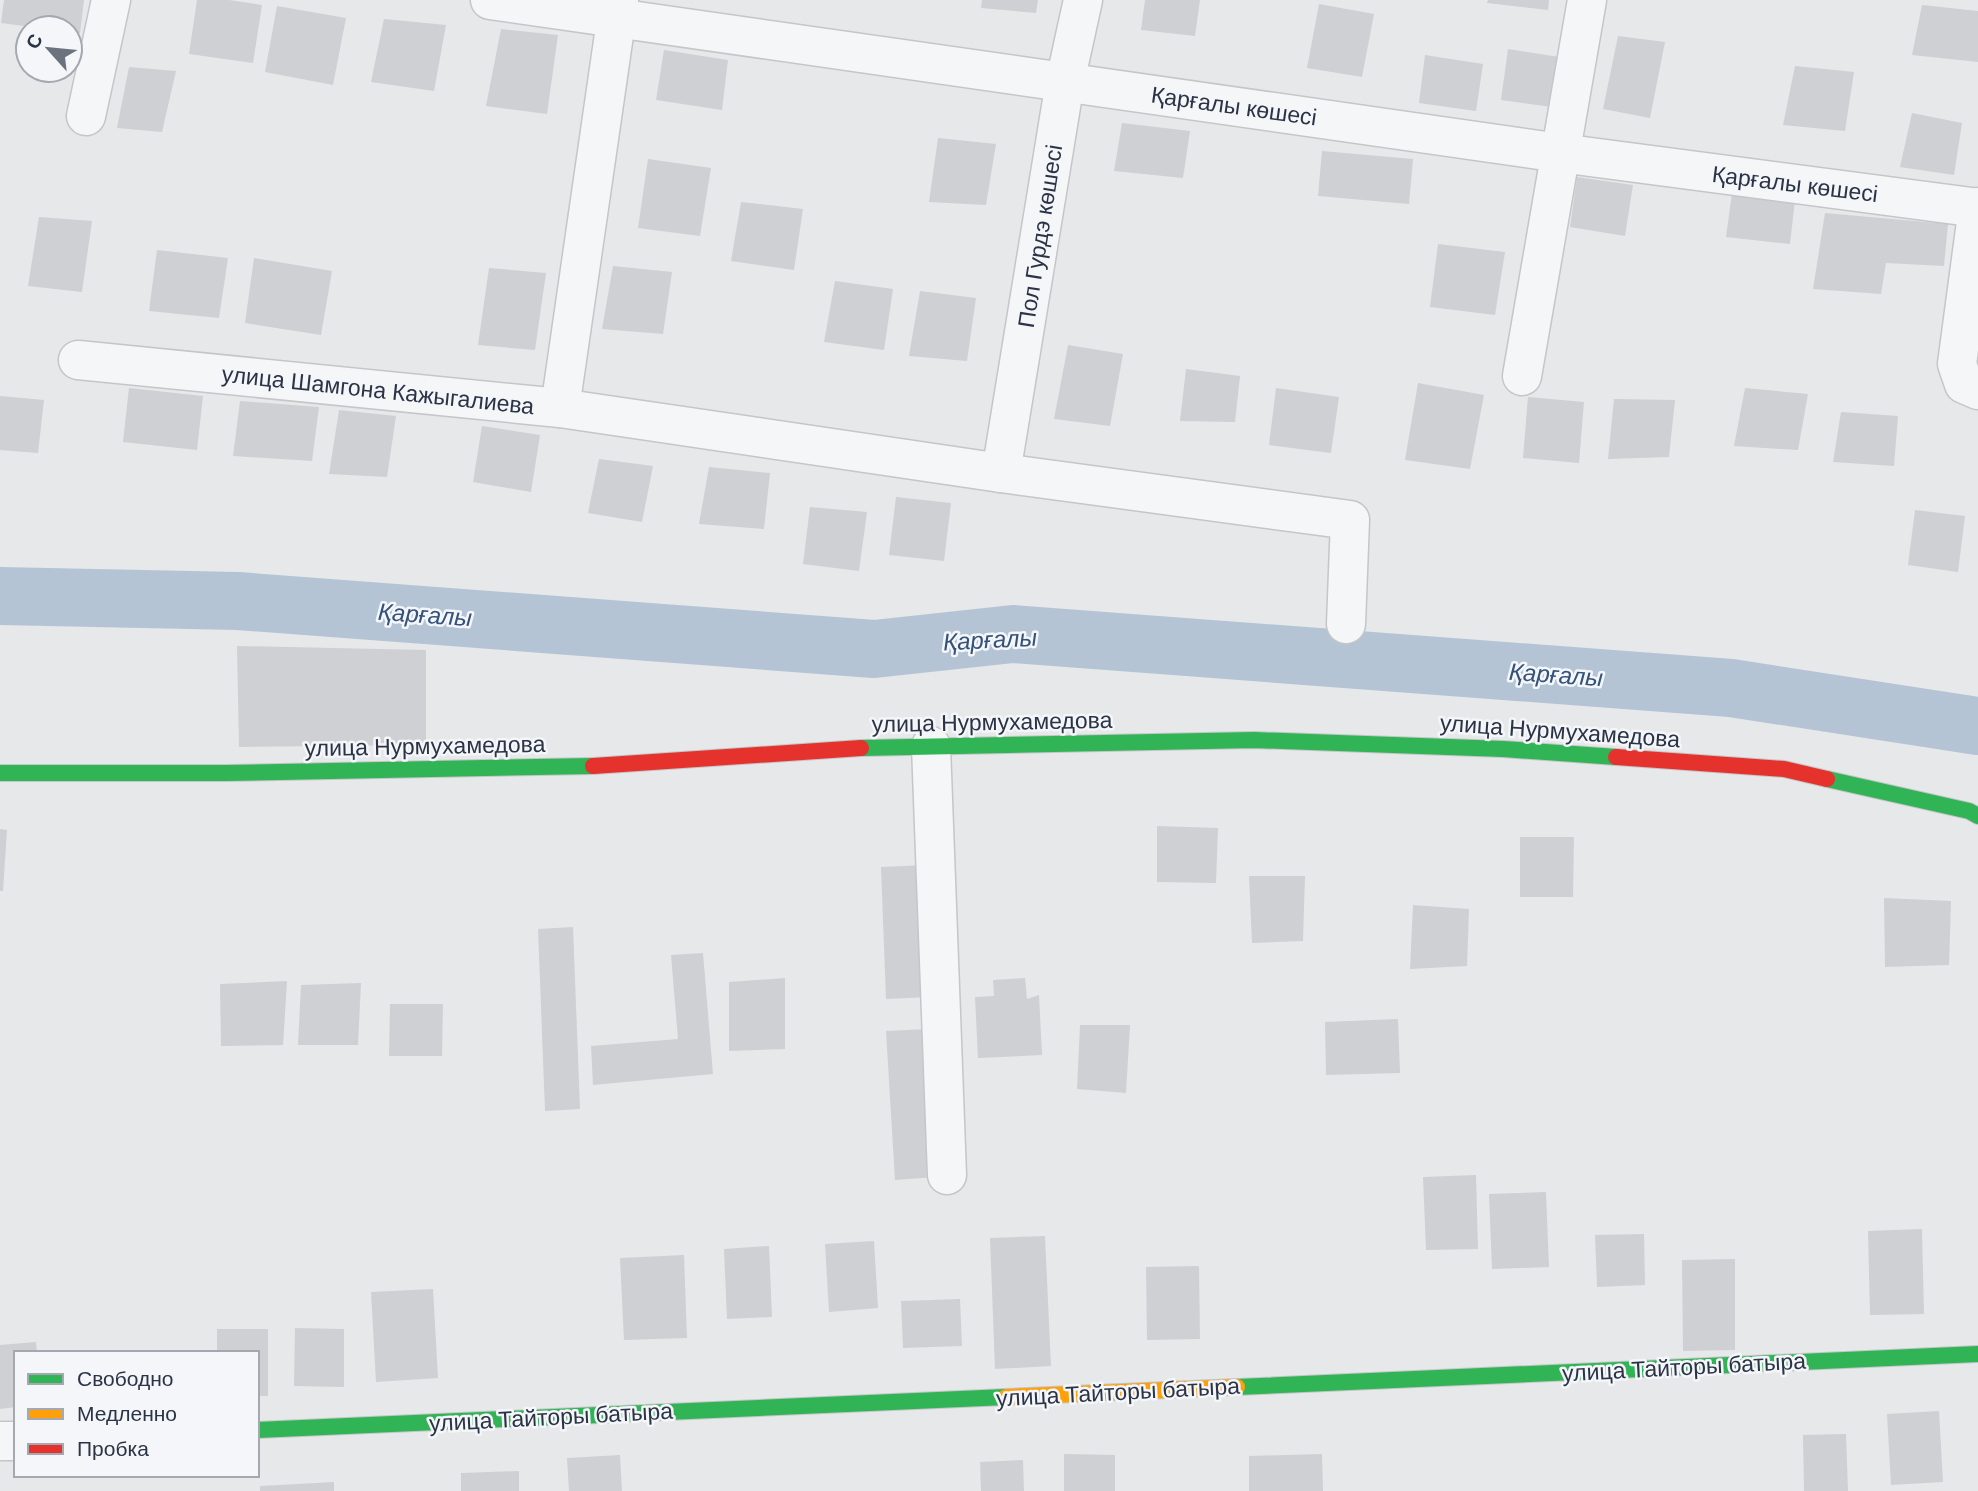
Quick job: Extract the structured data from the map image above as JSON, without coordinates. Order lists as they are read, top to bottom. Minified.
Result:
{"streets":{"street":["Қарғалы көшесі","Пол Гурдэ көшесі","улица Шамгона Кажыгалиева","улица Нурмухамедова","улица Тайторы батыра"]},"crossings":[["Қарғалы көшесі","Пол Гурдэ көшесі"],["Қарғалы көшесі","улица Шамгона Кажыгалиева"]],"water":["Қарғалы"],"legend":["Свободно","Медленно","Пробка"],"north":"top left"}
